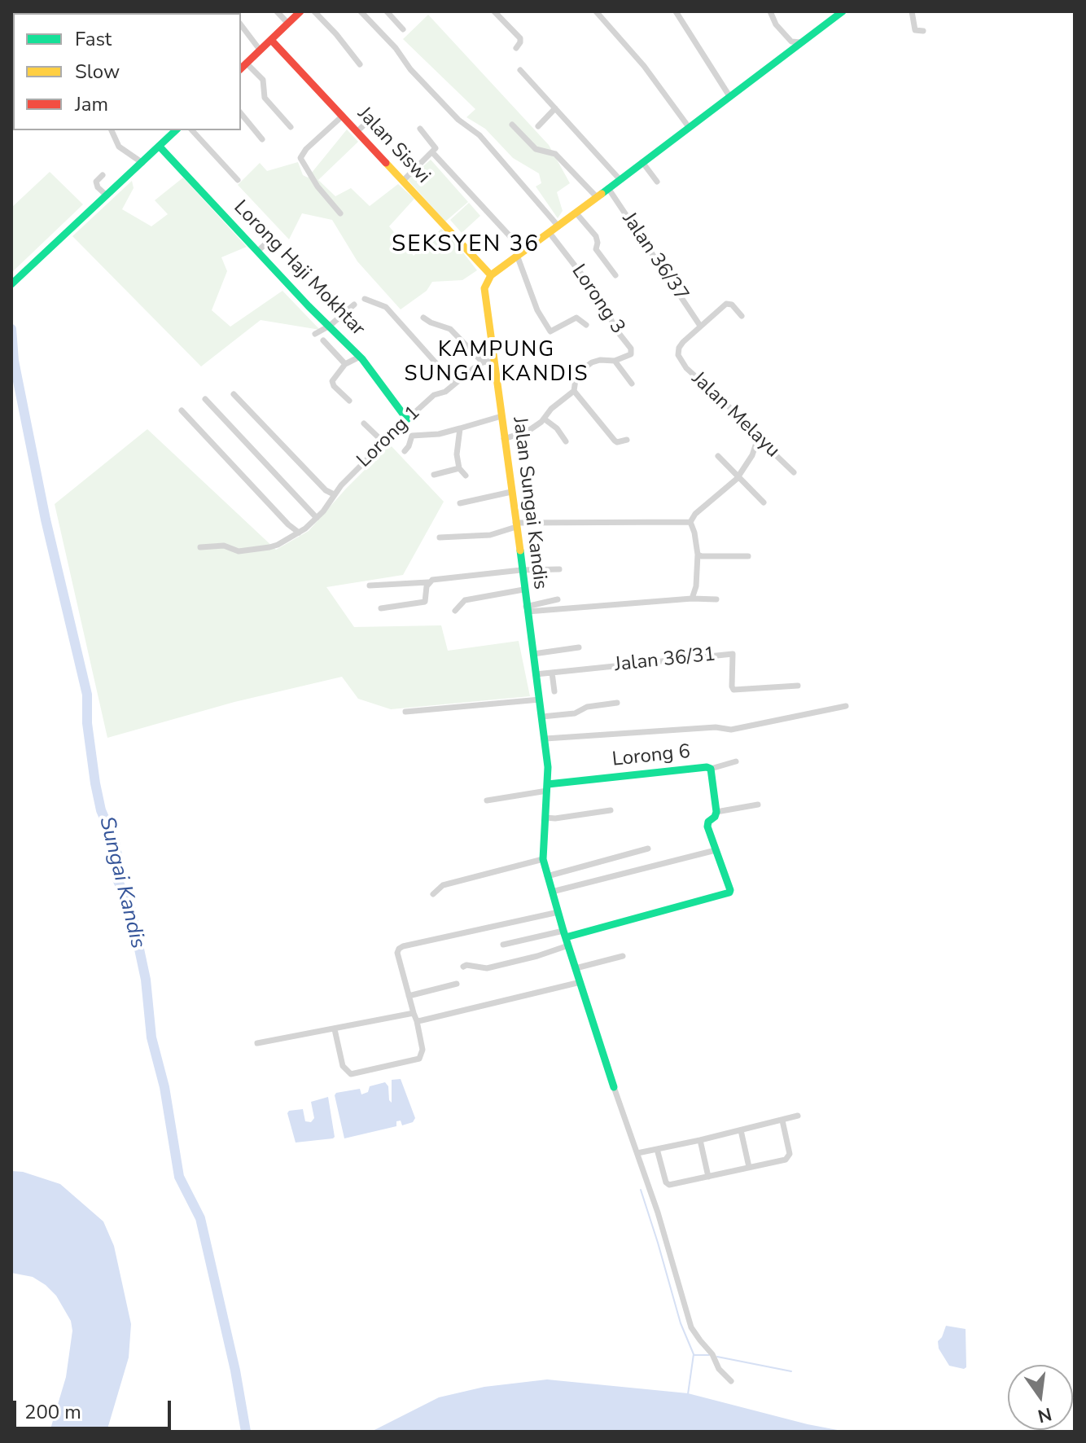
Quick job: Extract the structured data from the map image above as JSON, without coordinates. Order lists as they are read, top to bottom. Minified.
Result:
{"streets":{"street":["Jalan Siswi","Jalan 36/37","Lorong Haji Mokhtar","Lorong 3","Jalan Melayu","Lorong 1","Jalan Sungai Kandis","Jalan 36/31","Lorong 6"]},"crossings":[["Jalan Siswi","Jalan Sungai Kandis"],["Jalan 36/37","Jalan Melayu"],["Lorong Haji Mokhtar","Lorong 1"],["Lorong 3","Jalan Sungai Kandis"],["Lorong 1","Jalan Sungai Kandis"],["Jalan Sungai Kandis","Jalan 36/31"],["Jalan Sungai Kandis","Lorong 6"]],"districts":["SEKSYEN 36","KAMPUNG SUNGAI KANDIS"],"water":["Sungai Kandis"],"legend":["Fast","Slow","Jam"],"scale_bar":"200 m","north":"bottom"}
